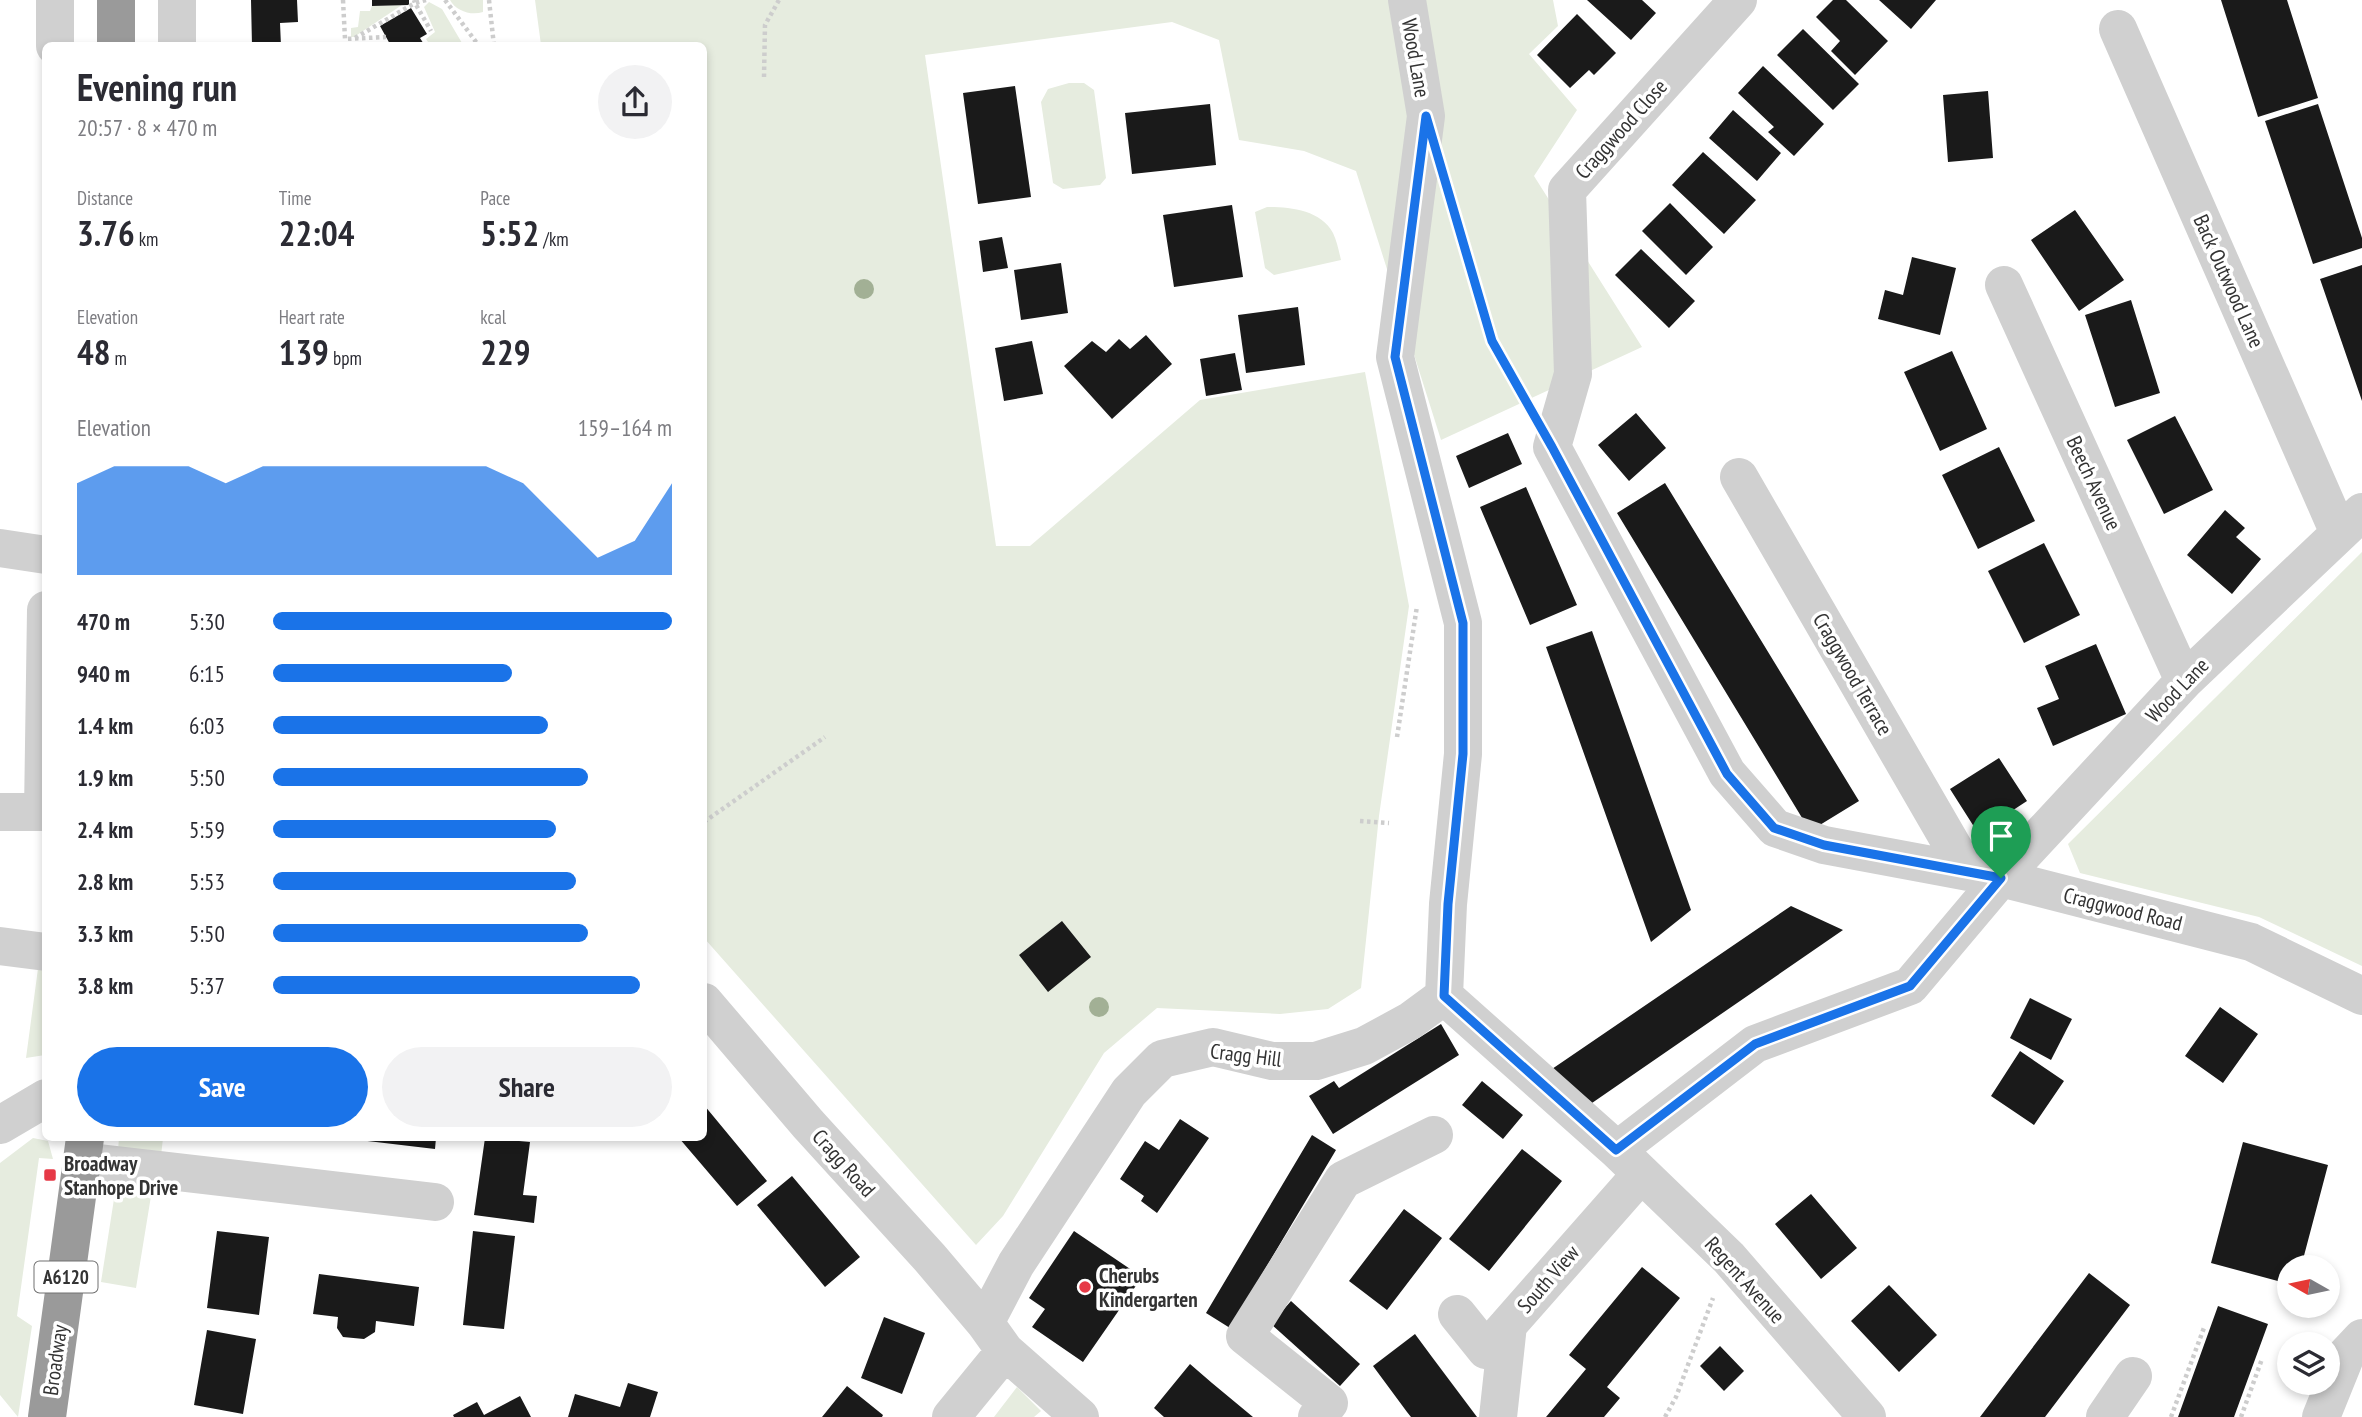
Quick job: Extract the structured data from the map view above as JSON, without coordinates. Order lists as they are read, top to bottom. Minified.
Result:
{"streets":{"highway":["A6120","Broadway"],"street":["Wood Lane","Craggwood Close","Back Outwood Lane","Beech Avenue","Craggwood Terrace","Craggwood Road","Cragg Hill","Cragg Road","South View","Regent Avenue"]},"crossings":[["Wood Lane","Back Outwood Lane"],["Wood Lane","Beech Avenue"],["Wood Lane","Craggwood Terrace"],["Wood Lane","Craggwood Road"],["Wood Lane","Cragg Hill"],["Wood Lane","South View"],["Wood Lane","Regent Avenue"],["Craggwood Close","Craggwood Road"],["Craggwood Terrace","Craggwood Road"],["Cragg Hill","Cragg Road"],["South View","Regent Avenue"]],"places":{"transit":["Broadway Stanhope Drive"],"other":["Cherubs Kindergarten"]},"north":"left","page":{"heading":["Evening run","20:57 · 8 × 470 m"],"stats":[["Distance","3.76 km"],["Time","22:04"],["Pace","5:52 /km"],["Elevation","48 m"],["Heart rate","139 bpm"],["kcal","229"]],"chart":["Elevation","159–164 m"],"list":[{"name":"470 m","note":"5:30"},{"name":"940 m","note":"6:15"},{"name":"1.4 km","note":"6:03"},{"name":"1.9 km","note":"5:50"},{"name":"2.4 km","note":"5:59"},{"name":"2.8 km","note":"5:53"},{"name":"3.3 km","note":"5:50"},{"name":"3.8 km","note":"5:37"}],"buttons":["Save","Share"]}}
